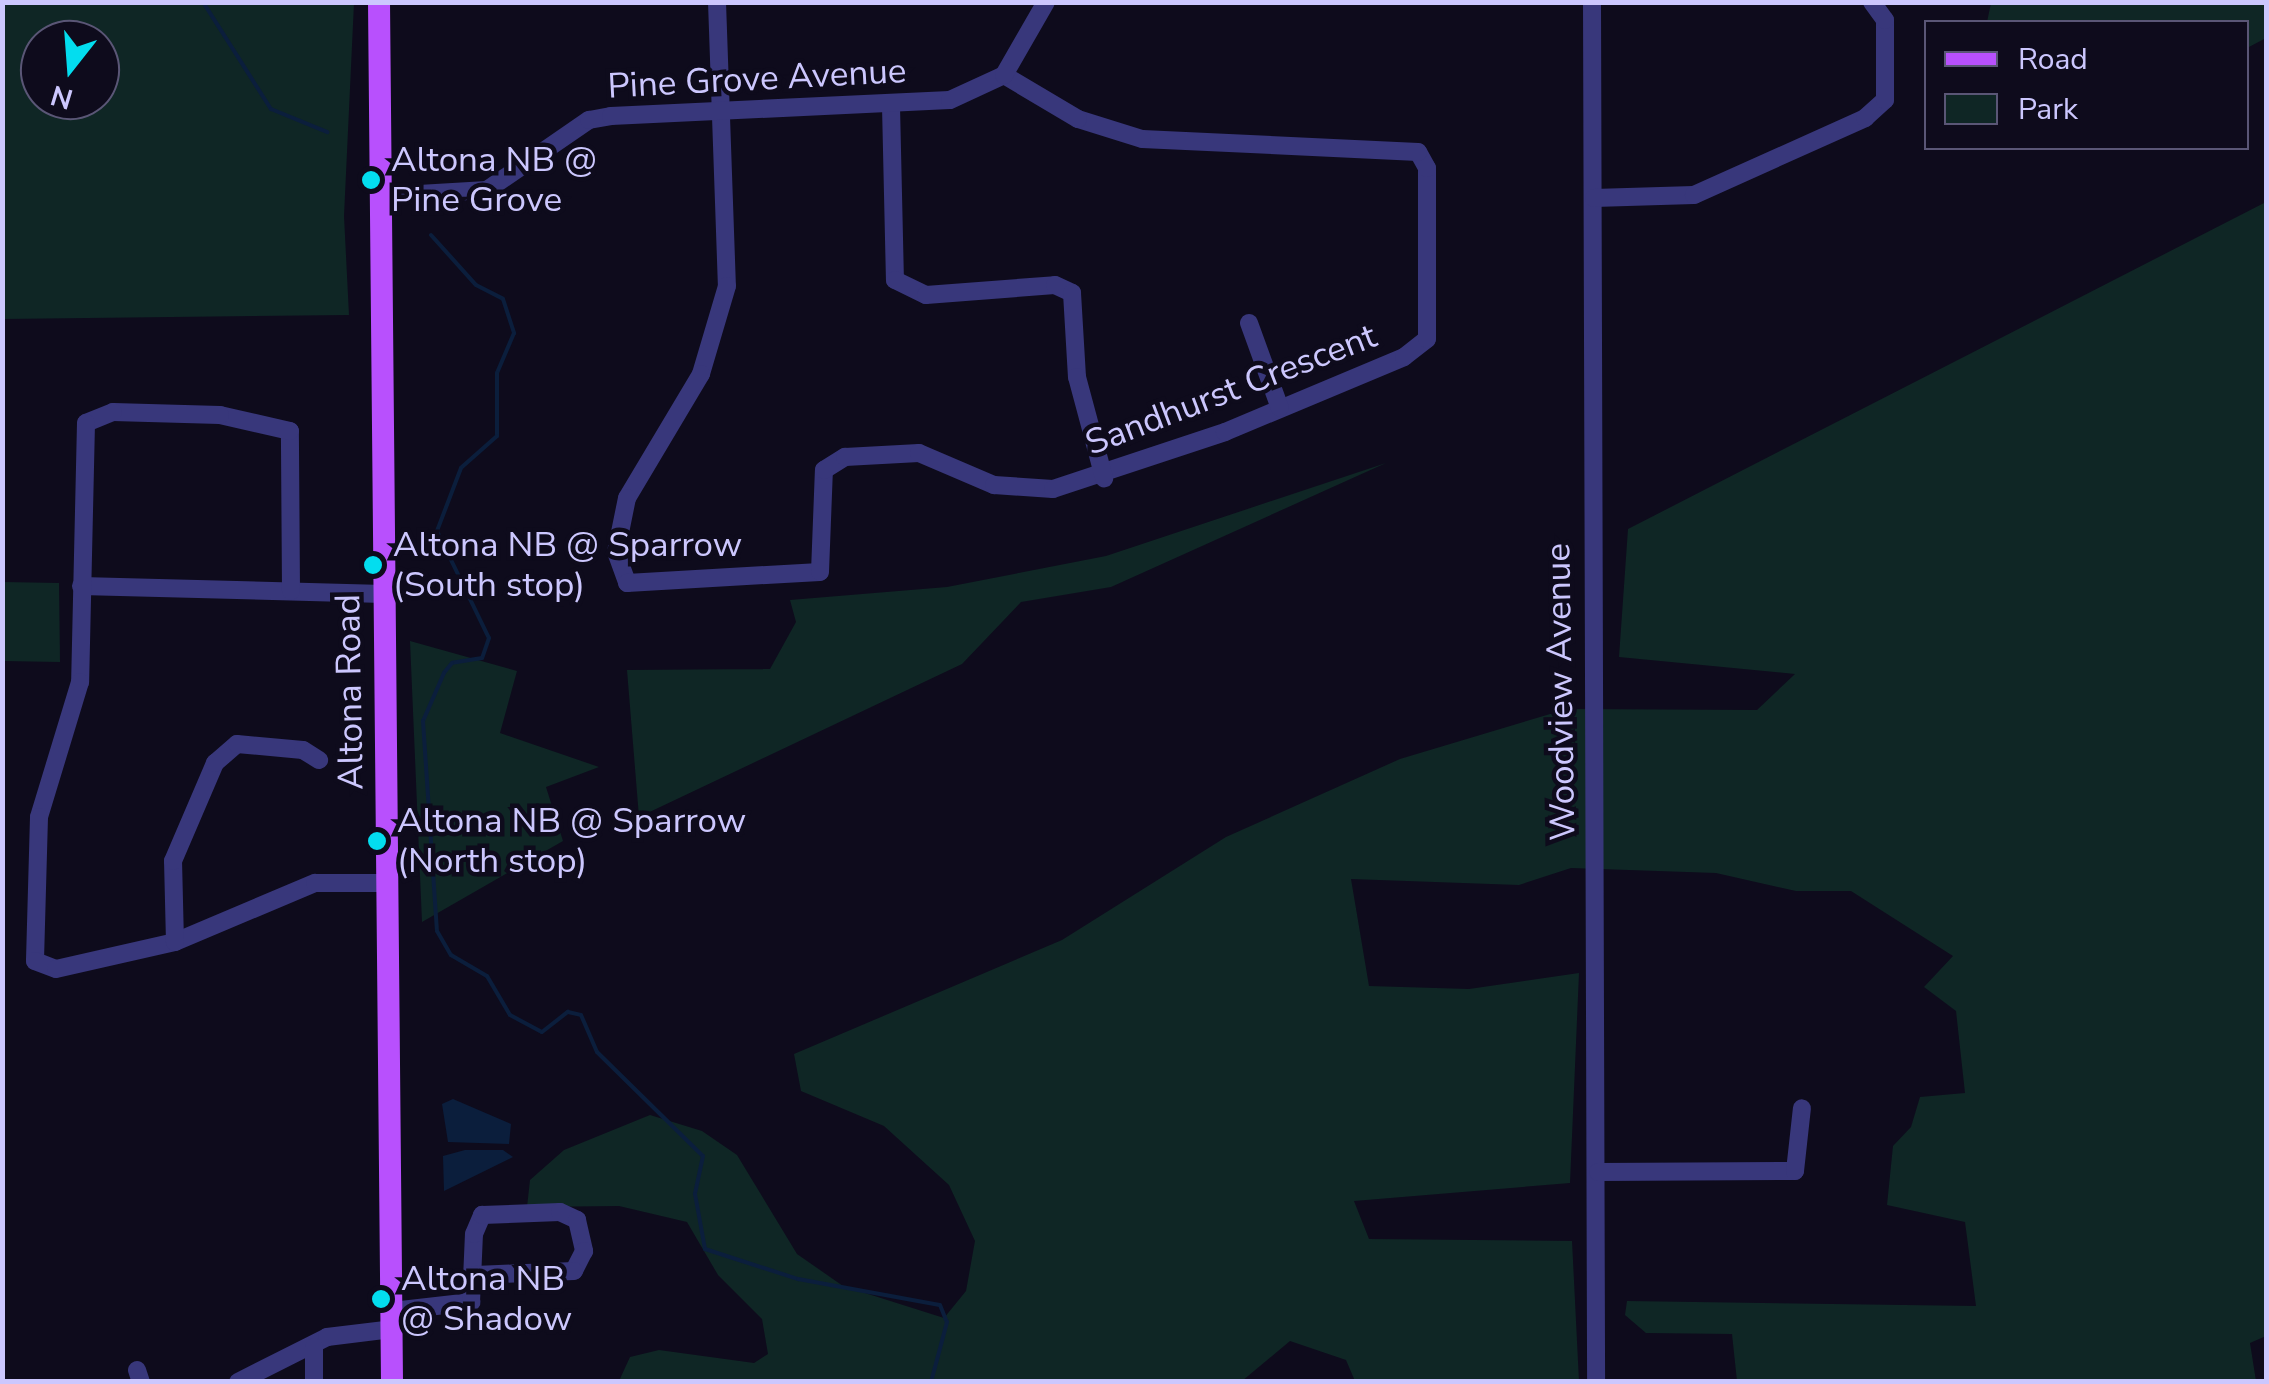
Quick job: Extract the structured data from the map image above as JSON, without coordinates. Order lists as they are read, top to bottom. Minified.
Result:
{"streets":{"main road":["Altona Road"],"street":["Pine Grove Avenue","Sandhurst Crescent","Woodview Avenue"]},"crossings":[["Pine Grove Avenue","Sandhurst Crescent"],["Pine Grove Avenue","Altona Road"]],"places":["Altona NB @ Pine Grove","Altona NB @ Sparrow (South stop)","Altona NB @ Sparrow (North stop)","Altona NB @ Shadow"],"legend":["Road","Park"],"north":"bottom"}
